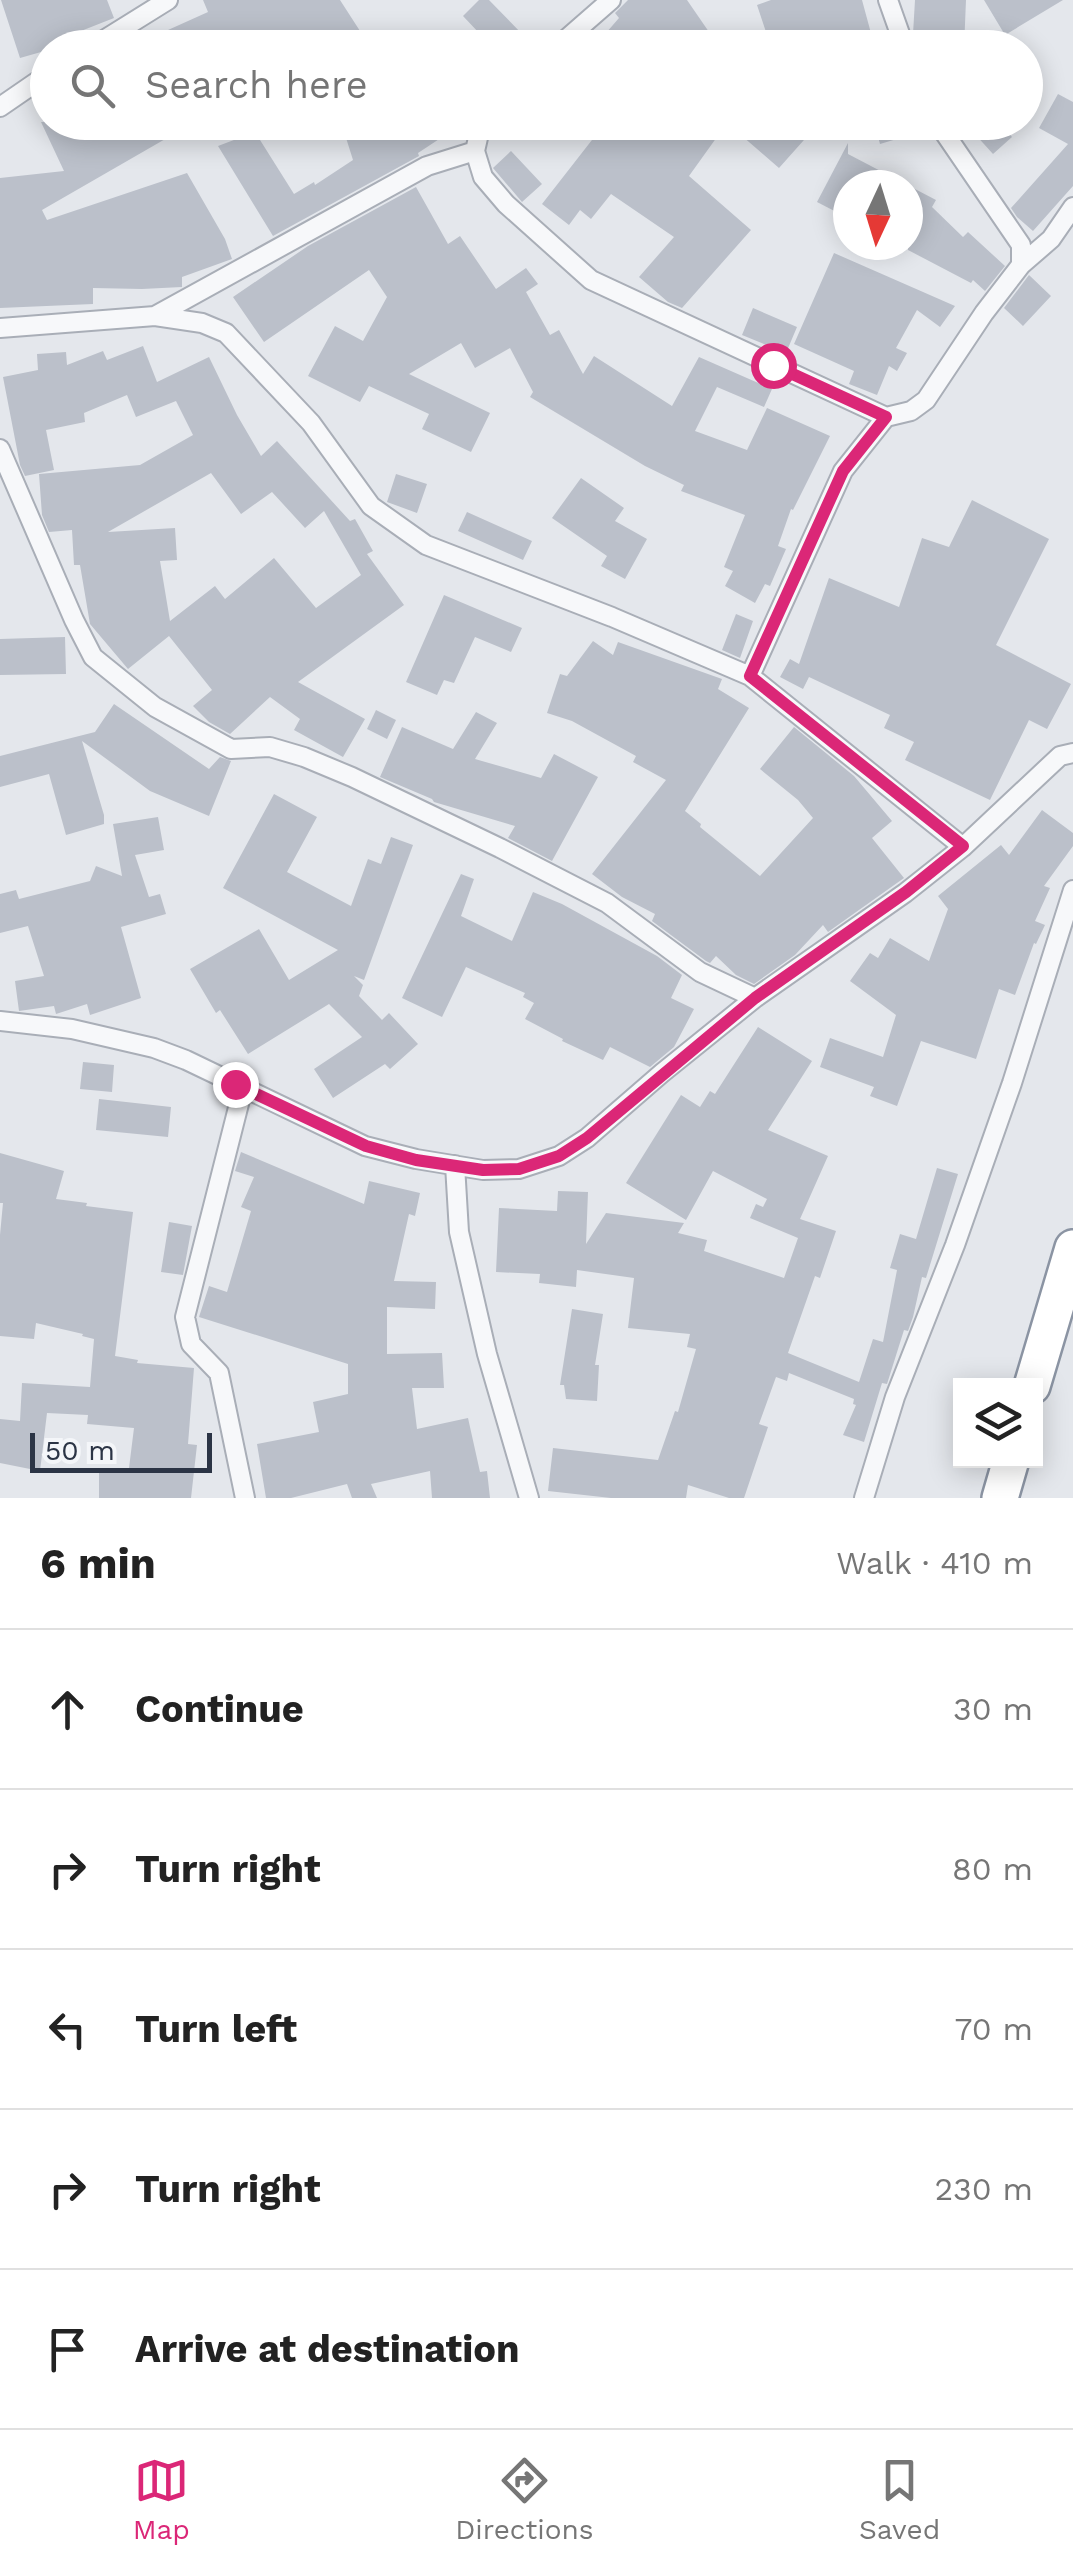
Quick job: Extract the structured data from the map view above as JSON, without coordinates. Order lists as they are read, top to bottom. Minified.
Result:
{"scale_bar":"50 m","north":"bottom","page":{"search":"Search here","scale":"50 m","heading":["6 min","Walk · 410 m"],"list":[["Continue","30 m"],["Turn right","80 m"],["Turn left","70 m"],["Turn right","230 m"],"Arrive at destination"],"nav":["Map","Directions","Saved"]}}
